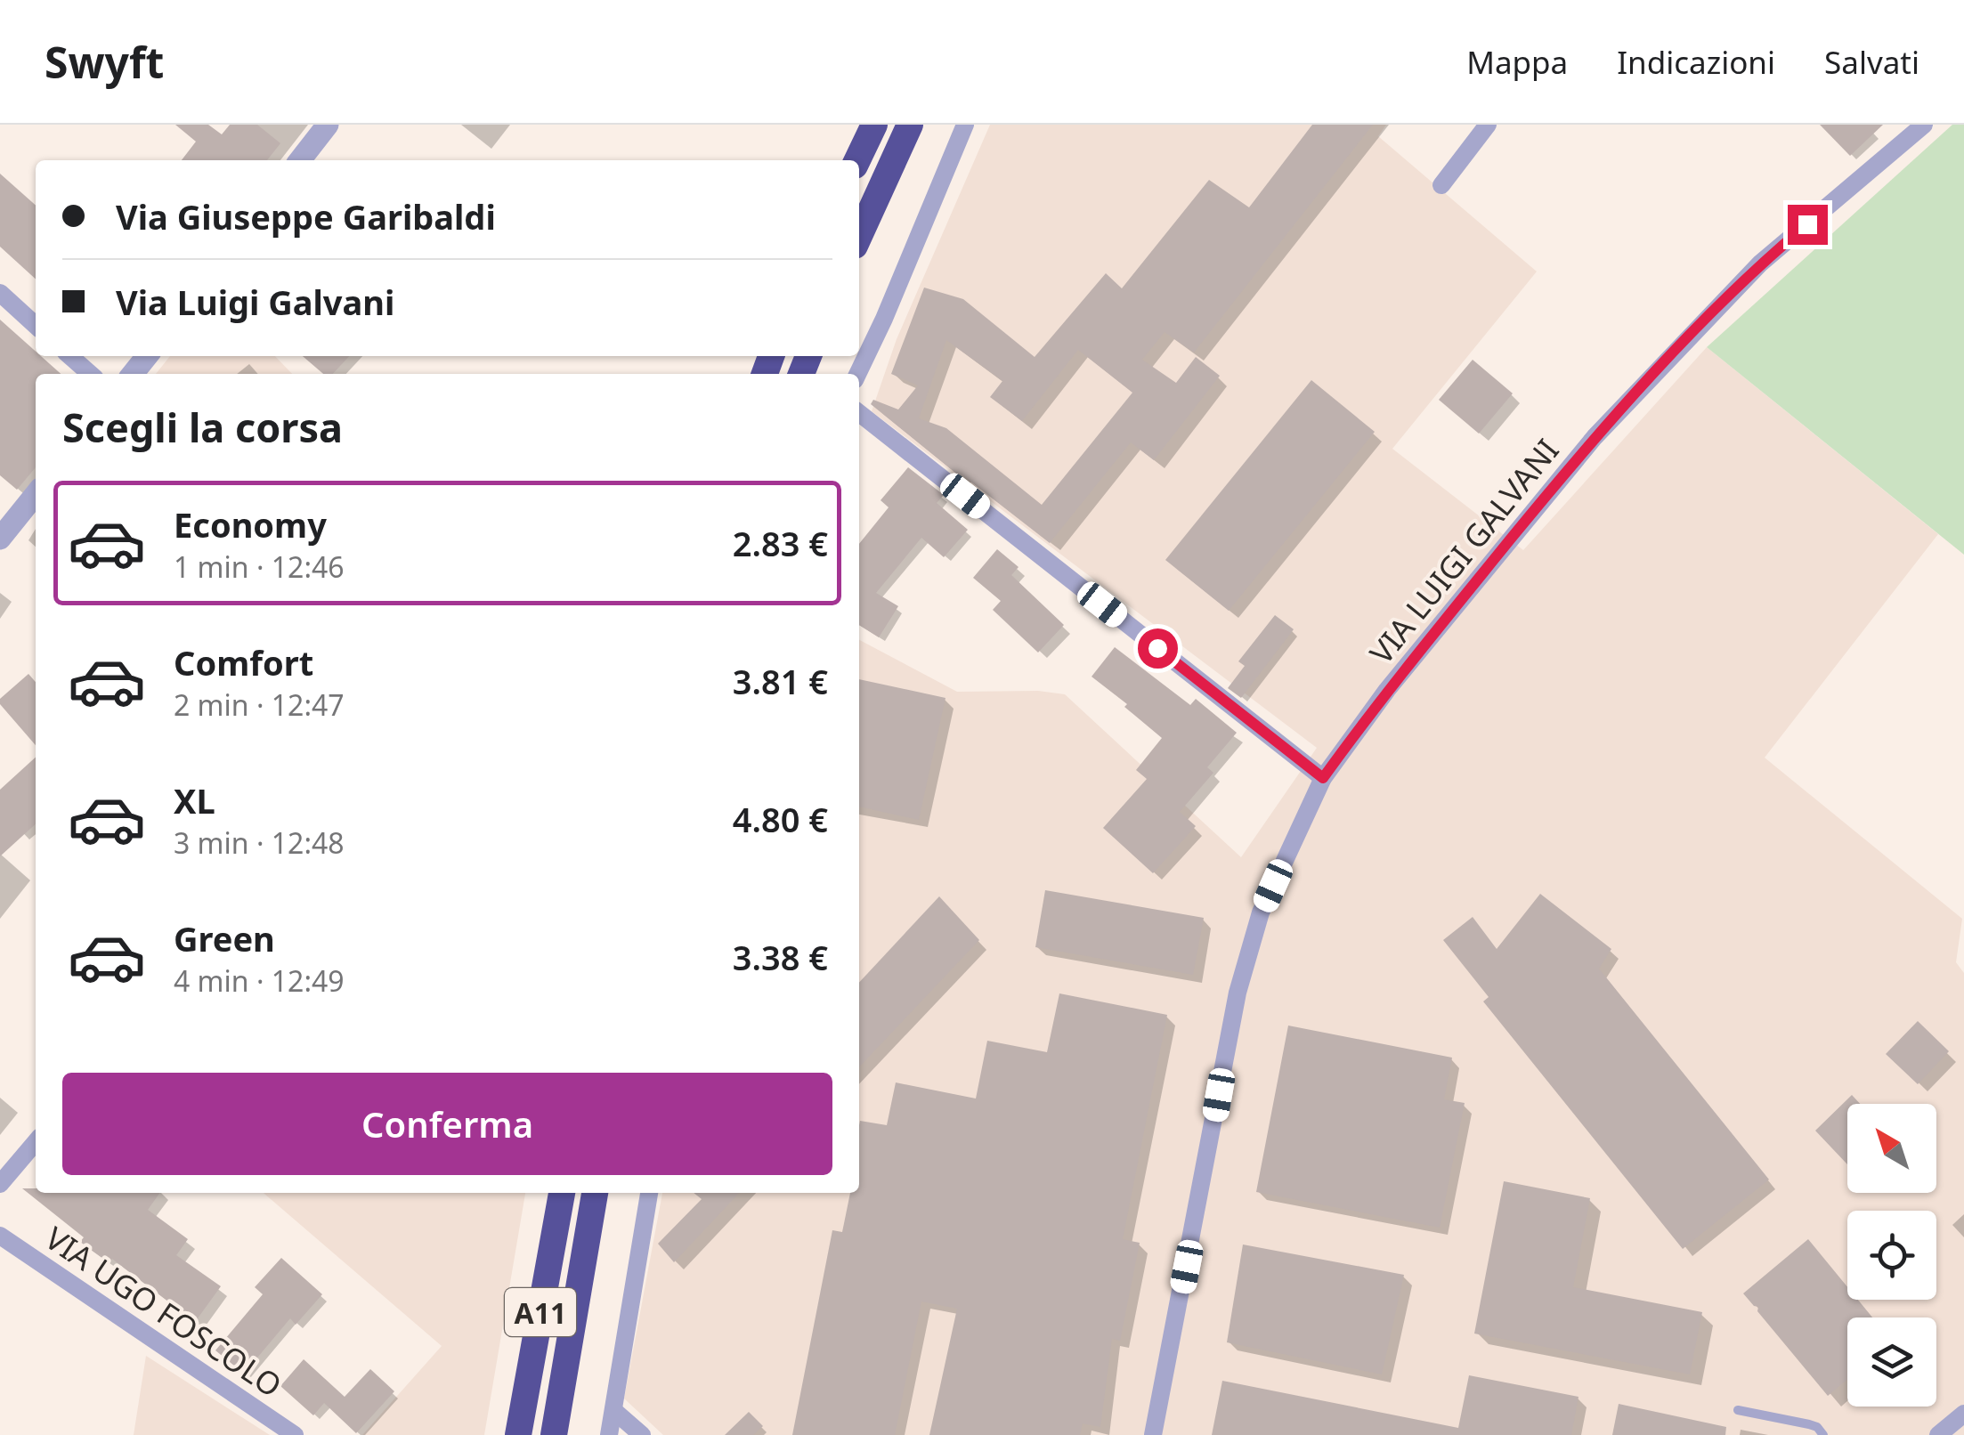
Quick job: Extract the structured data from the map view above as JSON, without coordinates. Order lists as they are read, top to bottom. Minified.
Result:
{"streets":{"highway":["A11"],"street":["VIA LUIGI GALVANI","VIA UGO FOSCOLO"]},"north":"top left","page":{"header":"Swyft","nav":["Mappa","Indicazioni","Salvati"],"banner":["Via Giuseppe Garibaldi","Via Luigi Galvani"],"heading":"Scegli la corsa","list":[{"name":"Economy","note":"1 min · 12:46","value":"2.83 €"},{"name":"Comfort","note":"2 min · 12:47","value":"3.81 €"},{"name":"XL","note":"3 min · 12:48","value":"4.80 €"},{"name":"Green","note":"4 min · 12:49","value":"3.38 €"}],"buttons":"Conferma"}}
